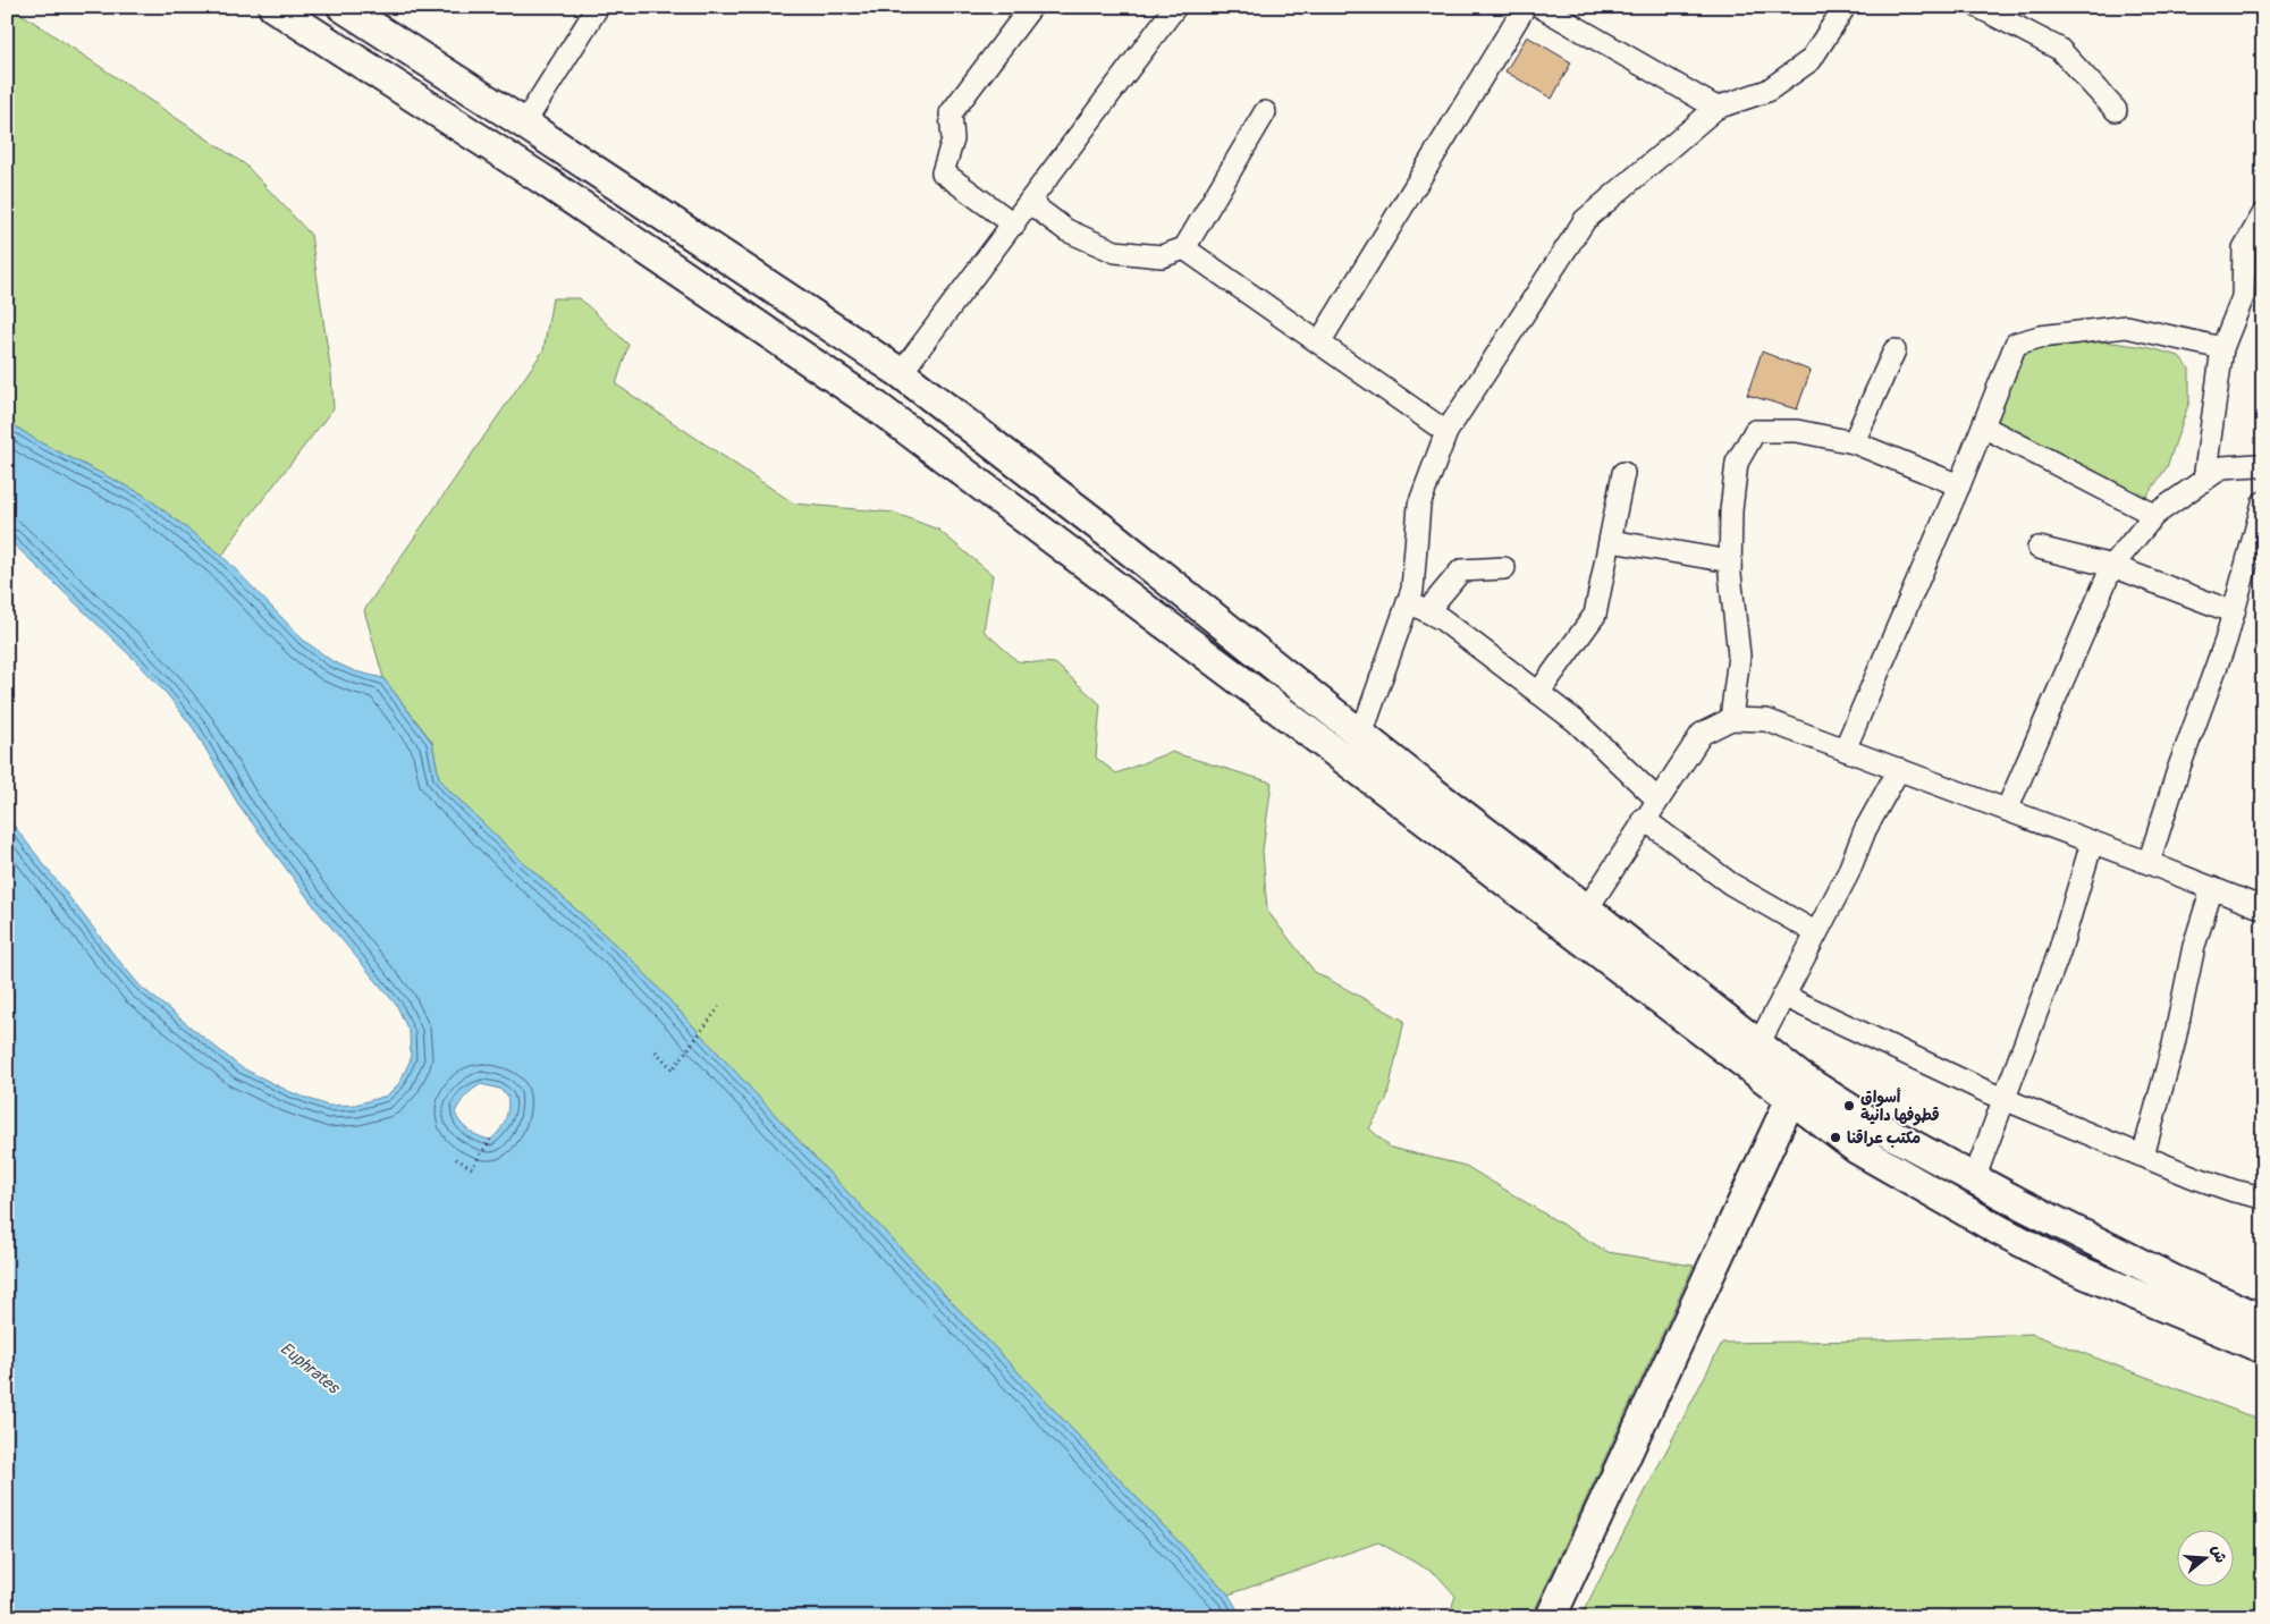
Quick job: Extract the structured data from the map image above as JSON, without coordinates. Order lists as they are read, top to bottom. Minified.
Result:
{"water":["Euphrates"],"places":["أسواق قطوفها دانية","مكتب عراقنا"],"north":"right"}
